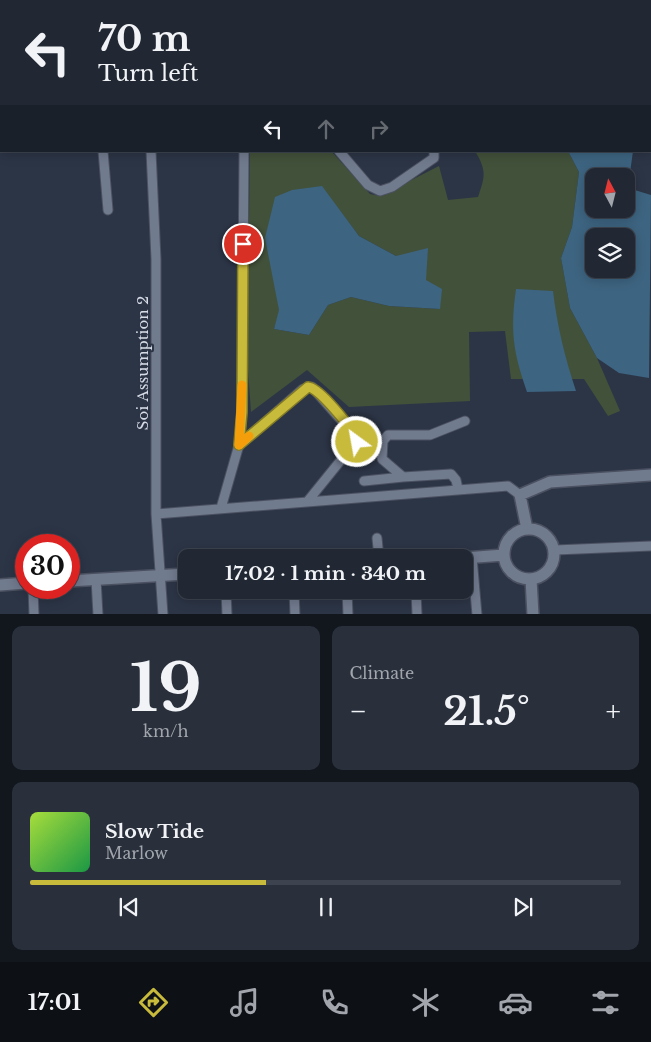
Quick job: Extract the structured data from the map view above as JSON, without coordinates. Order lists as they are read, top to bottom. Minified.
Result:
{"streets":{"street":["Soi Assumption 2"]},"north":"top","page":{"turn":["70 m","Turn left"],"limit":"30","trip":"17:02 · 1 min · 340 m","tile":[["19","km/h"],"Climate"],"heat":["−","21.5°","+"],"song":["Slow Tide","Marlow"],"tabs":"17:01"}}
